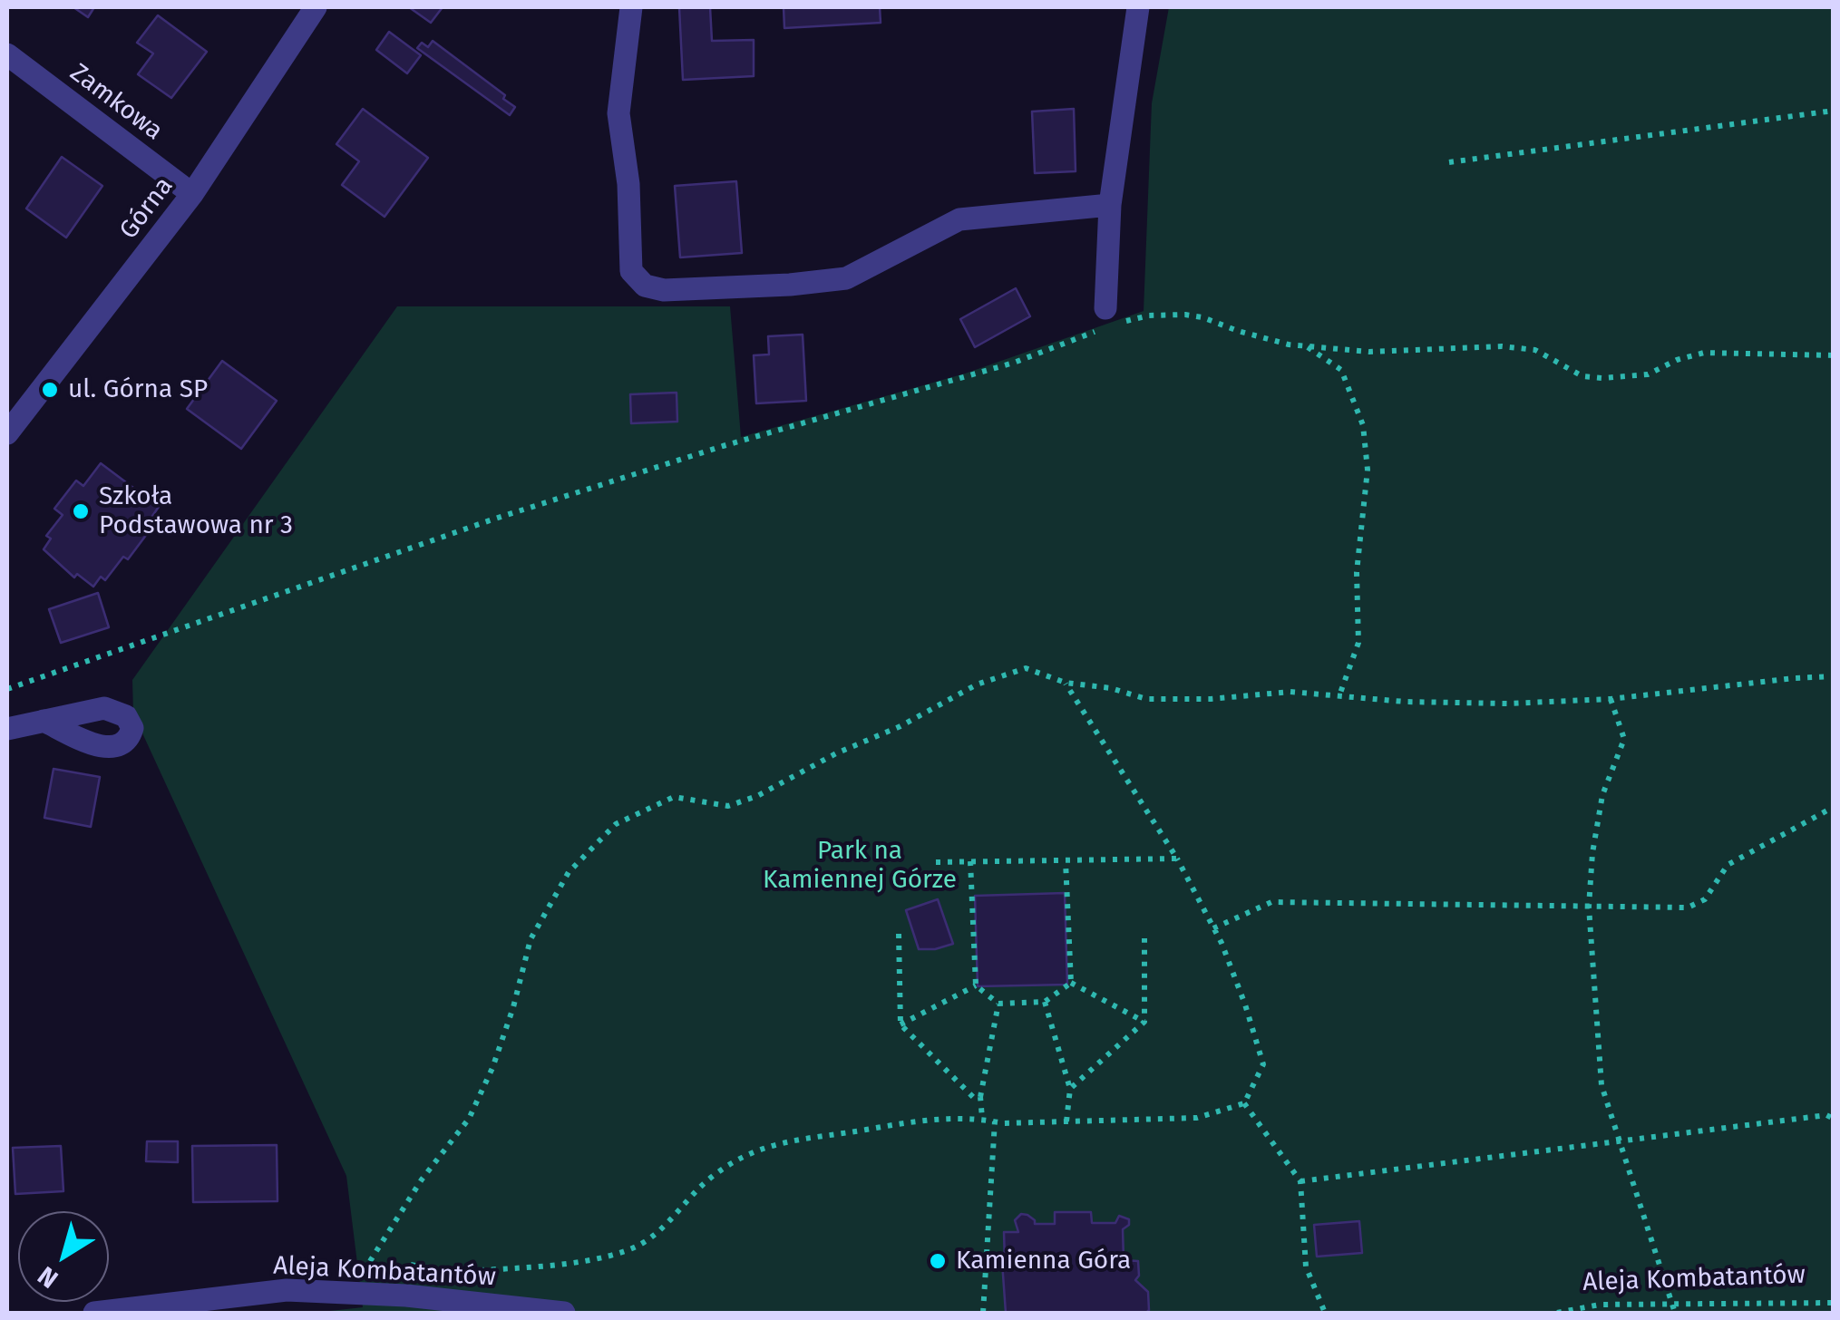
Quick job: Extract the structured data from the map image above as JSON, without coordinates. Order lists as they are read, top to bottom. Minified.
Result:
{"streets":{"street":["Zamkowa","Górna","Aleja Kombatantów"]},"crossings":[["Zamkowa","Górna"]],"parks":["Park na Kamiennej Górze"],"places":["ul. Górna SP","Szkoła Podstawowa nr 3","Kamienna Góra"],"north":"bottom left"}
